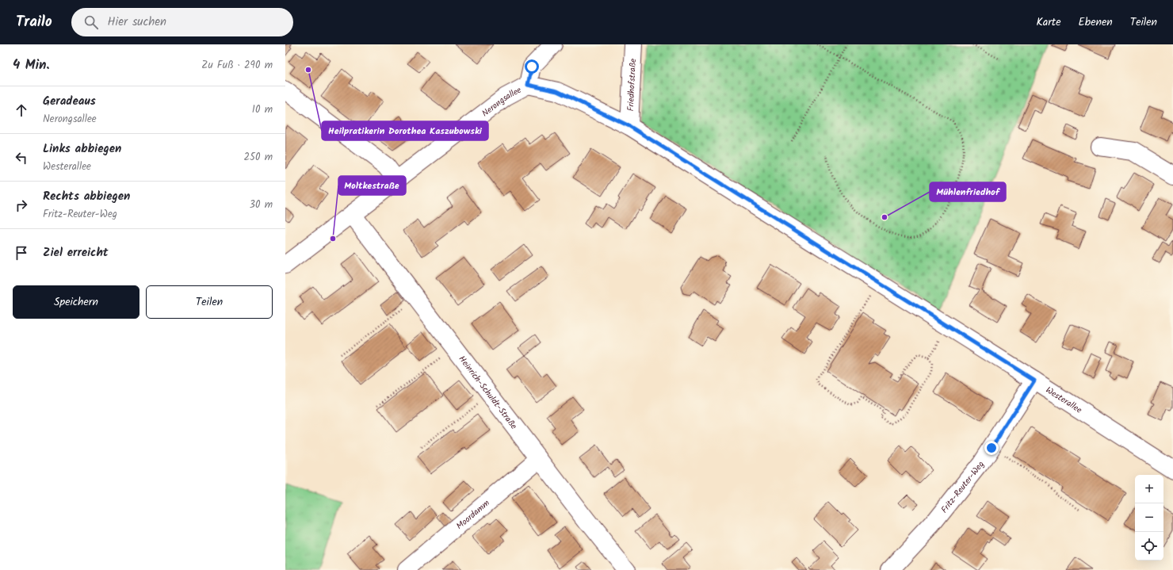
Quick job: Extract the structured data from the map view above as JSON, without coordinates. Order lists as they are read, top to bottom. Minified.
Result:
{"streets":{"street":["Friedhofstraße","Nerongsallee","Heinrich-Schuldt-Straße","Westerallee","Fritz-Reuter-Weg","Moordamm"]},"crossings":[["Friedhofstraße","Westerallee"],["Nerongsallee","Heinrich-Schuldt-Straße"],["Nerongsallee","Westerallee"],["Heinrich-Schuldt-Straße","Moordamm"],["Westerallee","Fritz-Reuter-Weg"]],"places":["Heilpratikerin Dorothea Kaszubowski","Mühlenfriedhof","Moltkestraße"],"page":{"header":"Trailo","search":"Hier suchen","nav":["Karte","Ebenen","Teilen"],"heading":["4 Min.","Zu Fuß · 290 m"],"list":[["Geradeaus","Nerongsallee","10 m"],["Links abbiegen","Westerallee","250 m"],["Rechts abbiegen","Fritz-Reuter-Weg","30 m"],"Ziel erreicht"],"buttons":["Speichern","Teilen"],"map_buttons":["+","−"]}}
